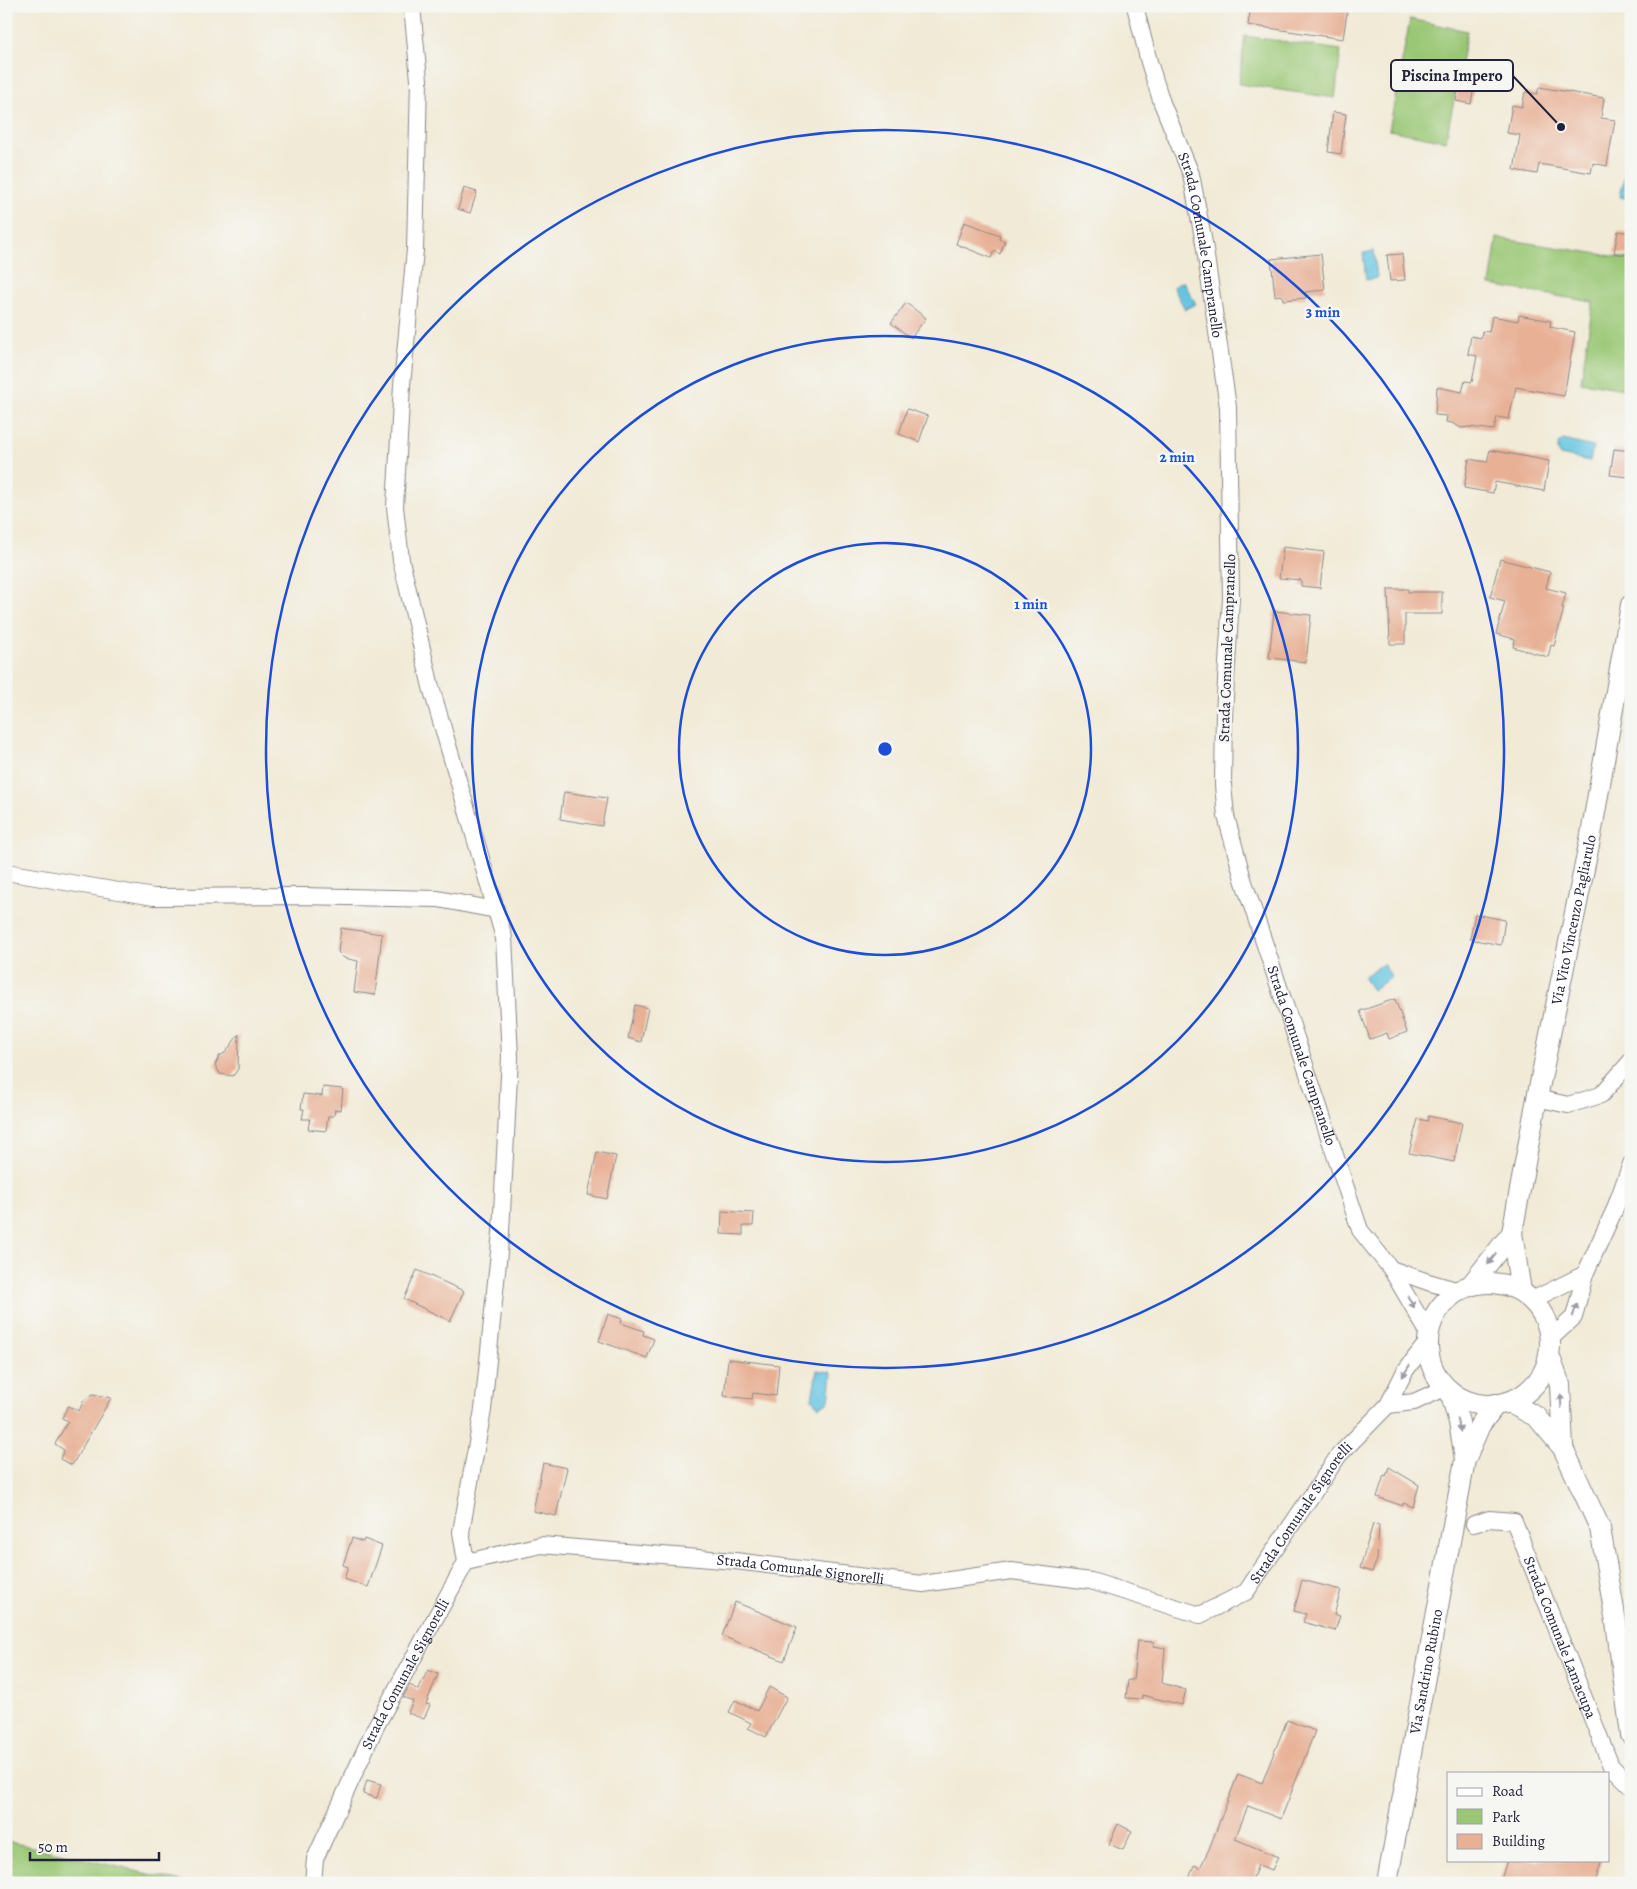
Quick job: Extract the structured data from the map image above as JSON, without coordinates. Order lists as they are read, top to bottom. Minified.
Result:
{"streets":{"street":["Strada Comunale Campranello","Via Vito Vincenzo Pagliarulo","Strada Comunale Signorelli","Strada Comunale Lamacupa","Via Sandrino Rubino"]},"crossings":[["Strada Comunale Campranello","Via Vito Vincenzo Pagliarulo"],["Strada Comunale Campranello","Strada Comunale Signorelli"],["Strada Comunale Campranello","Via Sandrino Rubino"],["Via Vito Vincenzo Pagliarulo","Strada Comunale Signorelli"],["Via Vito Vincenzo Pagliarulo","Via Sandrino Rubino"],["Strada Comunale Signorelli","Via Sandrino Rubino"]],"places":["Piscina Impero"],"legend":["Road","Park","Building"],"scale_bar":"50 m","rings":["3 min","2 min","1 min"]}
